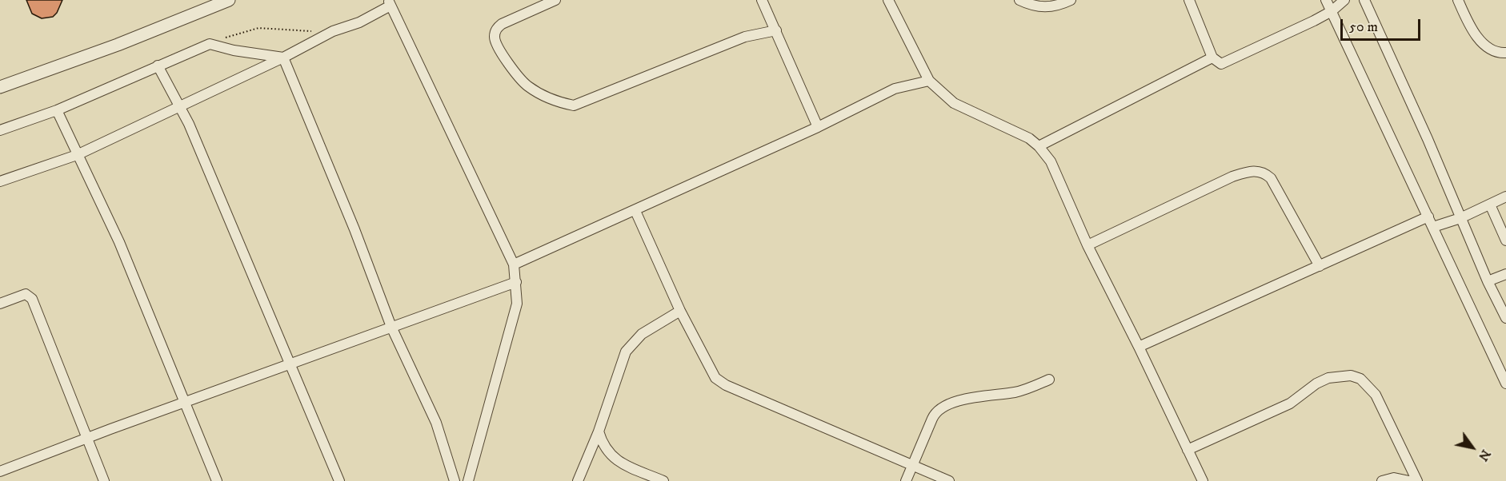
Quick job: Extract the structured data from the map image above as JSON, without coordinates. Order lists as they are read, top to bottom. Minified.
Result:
{"scale_bar":"50 m","north":"bottom right"}
